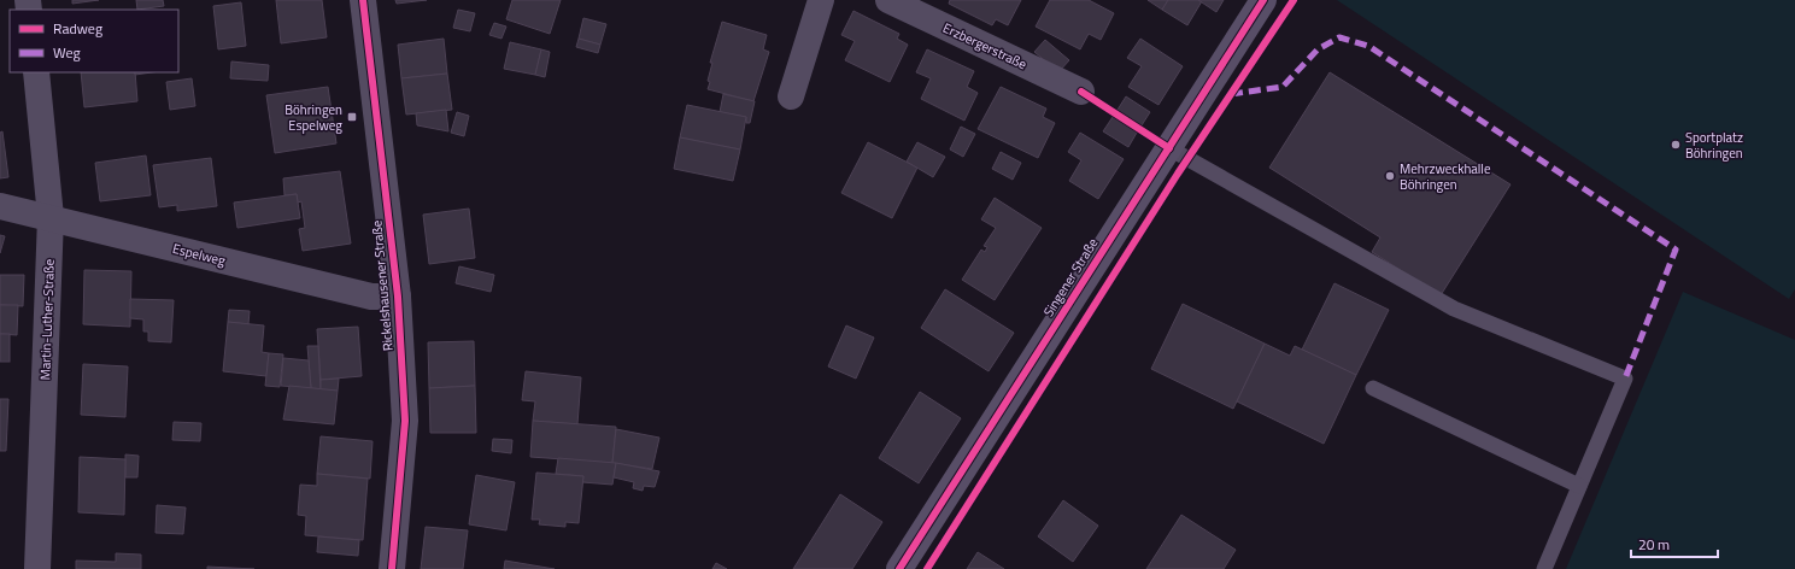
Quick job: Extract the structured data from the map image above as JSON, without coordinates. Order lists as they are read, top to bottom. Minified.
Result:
{"streets":{"street":["Erzbergerstraße","Espelweg","Singener Straße","Rickelshausener Straße","Martin-Luther-Straße"]},"crossings":[["Espelweg","Rickelshausener Straße"],["Espelweg","Martin-Luther-Straße"]],"places":{"transit":["Böhringen Espelweg"],"other":["Sportplatz Böhringen","Mehrzweckhalle Böhringen"]},"legend":["Radweg","Weg"],"scale_bar":"20 m"}
